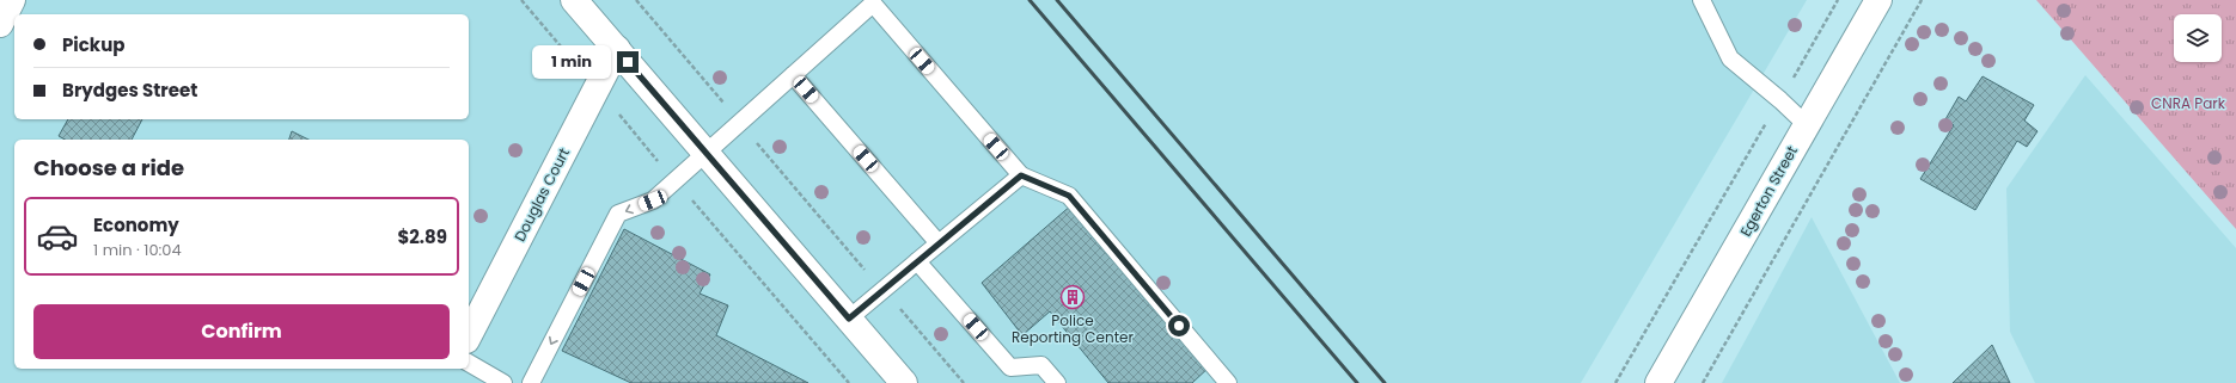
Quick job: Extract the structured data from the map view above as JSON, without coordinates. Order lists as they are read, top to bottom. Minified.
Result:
{"streets":{"street":["Egerton Street","Douglas Court"]},"parks":["CNRA Park"],"places":{"building":["Police Reporting Center"]},"page":{"banner":["Pickup","Brydges Street"],"bubble":"1 min","heading":"Choose a ride","list":[{"name":"Economy","note":"1 min · 10:04","value":"$2.89"}],"buttons":"Confirm"}}
